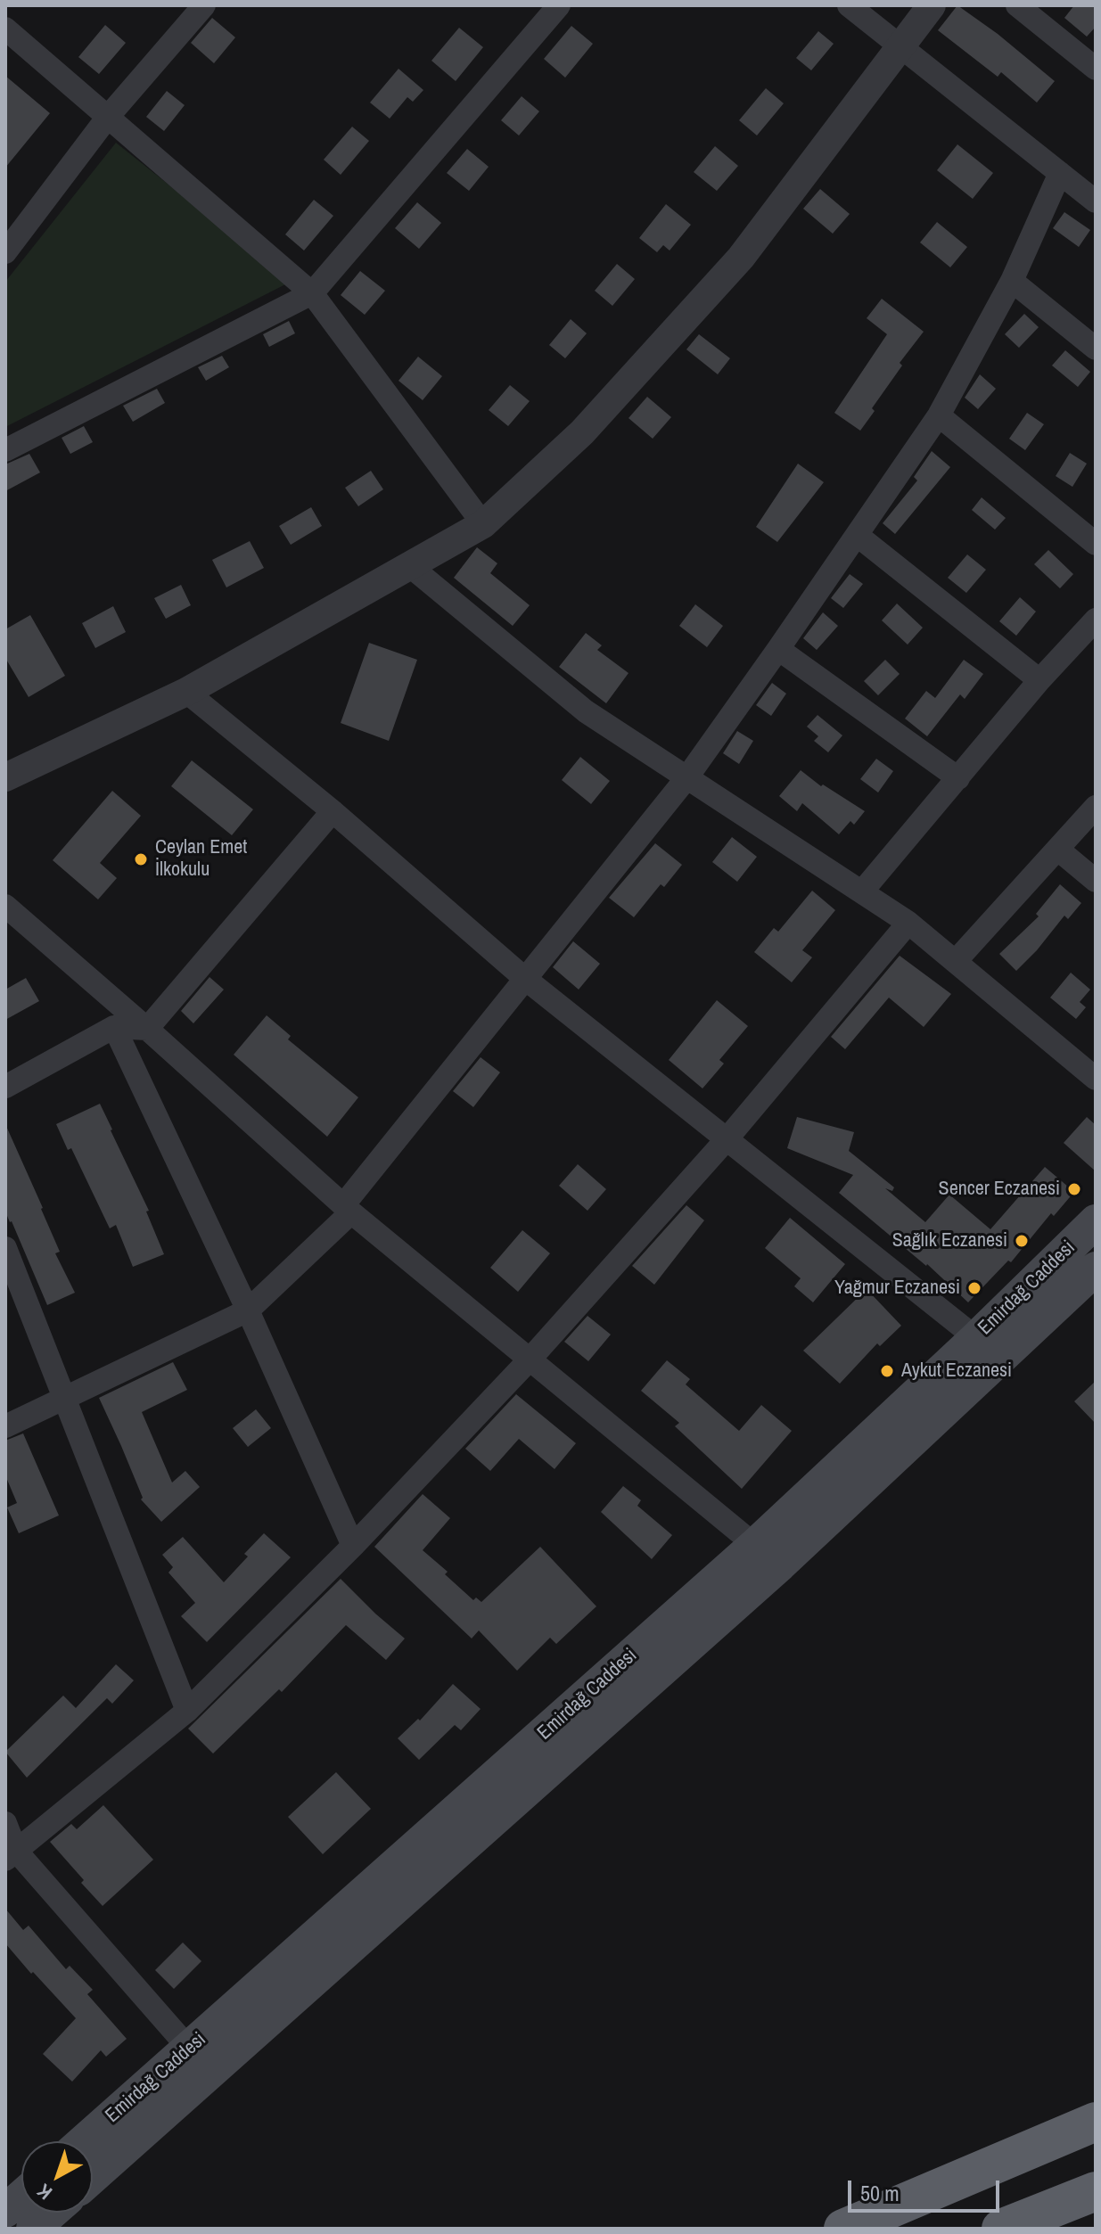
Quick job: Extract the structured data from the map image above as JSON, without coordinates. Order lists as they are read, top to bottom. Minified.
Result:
{"streets":{"main road":["Emirdağ Caddesi"]},"places":["Ceylan Emet İlkokulu","Sencer Eczanesi","Sağlık Eczanesi","Yağmur Eczanesi","Aykut Eczanesi"],"scale_bar":"50 m","north":"bottom left"}
